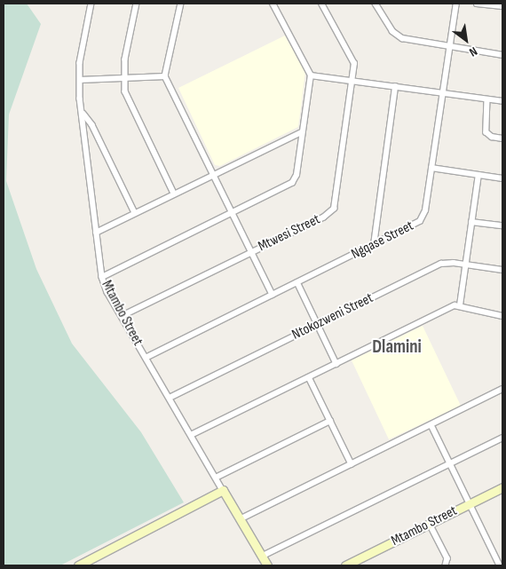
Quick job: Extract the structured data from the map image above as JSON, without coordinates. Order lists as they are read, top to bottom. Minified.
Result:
{"streets":{"street":["Mtwesi Street","Ngqase Street","Mtambo Street","Ntokozweni Street"]},"crossings":[["Mtwesi Street","Mtambo Street"],["Ngqase Street","Mtambo Street"],["Mtambo Street","Ntokozweni Street"]],"districts":["Dlamini"],"north":"bottom right"}
